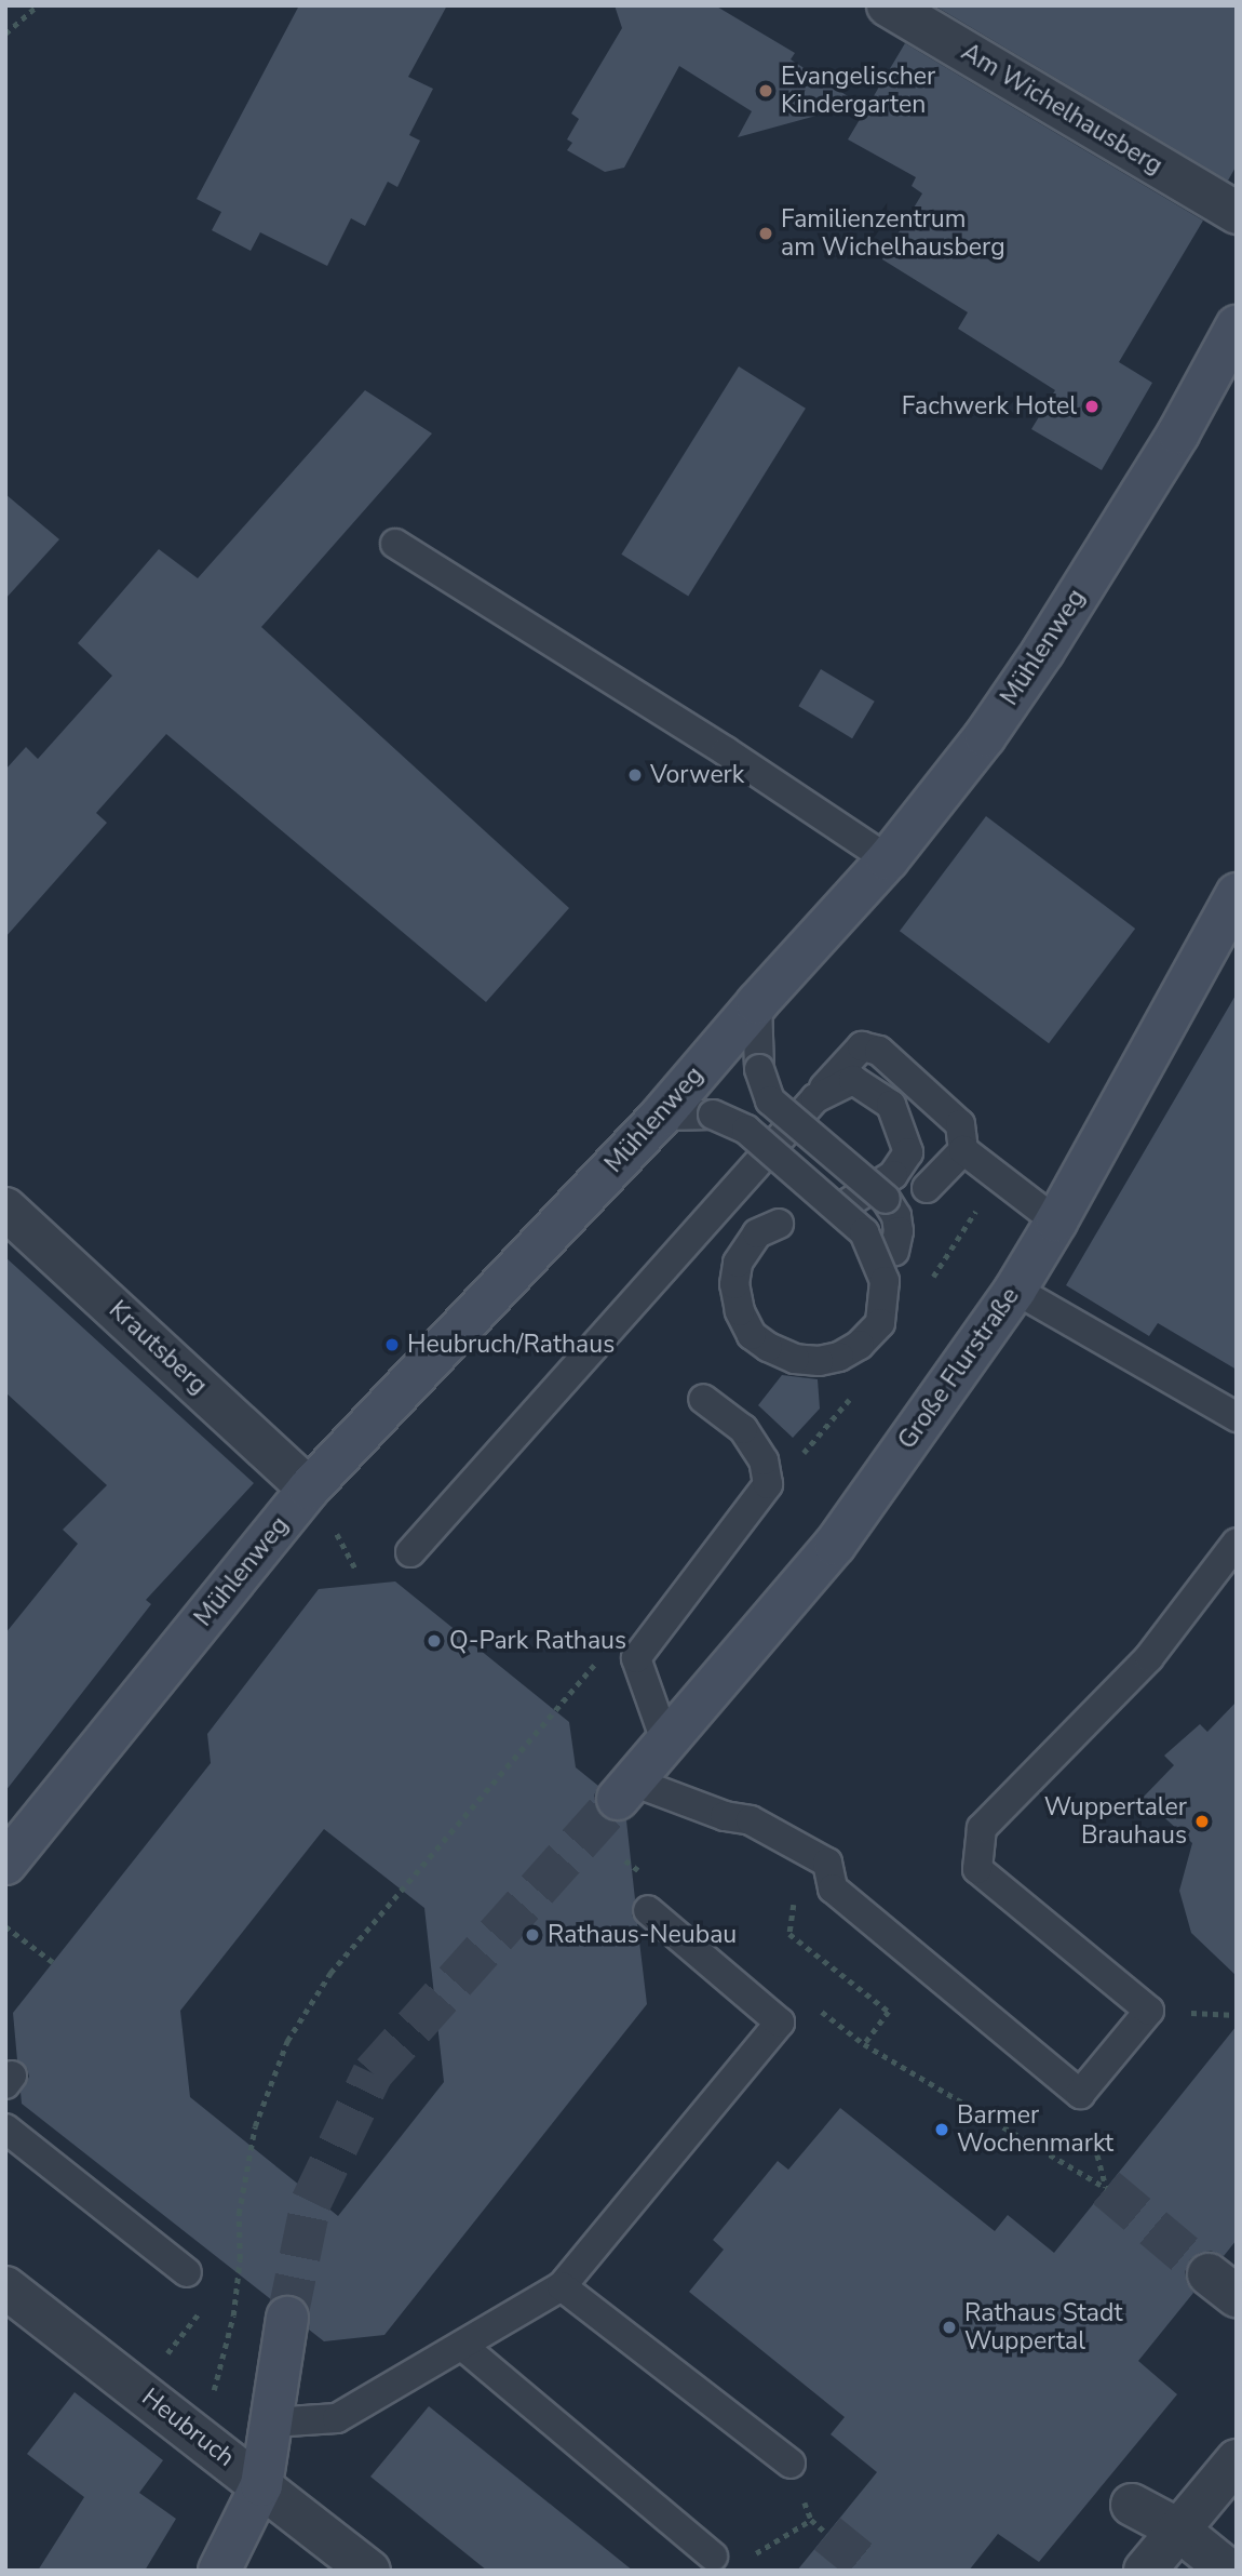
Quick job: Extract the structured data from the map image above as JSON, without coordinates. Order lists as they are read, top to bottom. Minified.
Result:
{"streets":{"main road":["Mühlenweg","Große Flurstraße"],"street":["Am Wichelhausberg","Krautsberg","Heubruch"]},"crossings":[["Mühlenweg","Krautsberg"]],"places":["Evangelischer Kindergarten","Familienzentrum am Wichelhausberg","Fachwerk Hotel","Vorwerk","Heubruch/Rathaus","Q-Park Rathaus","Wuppertaler Brauhaus","Rathaus-Neubau","Barmer Wochenmarkt","Rathaus Stadt Wuppertal"]}
